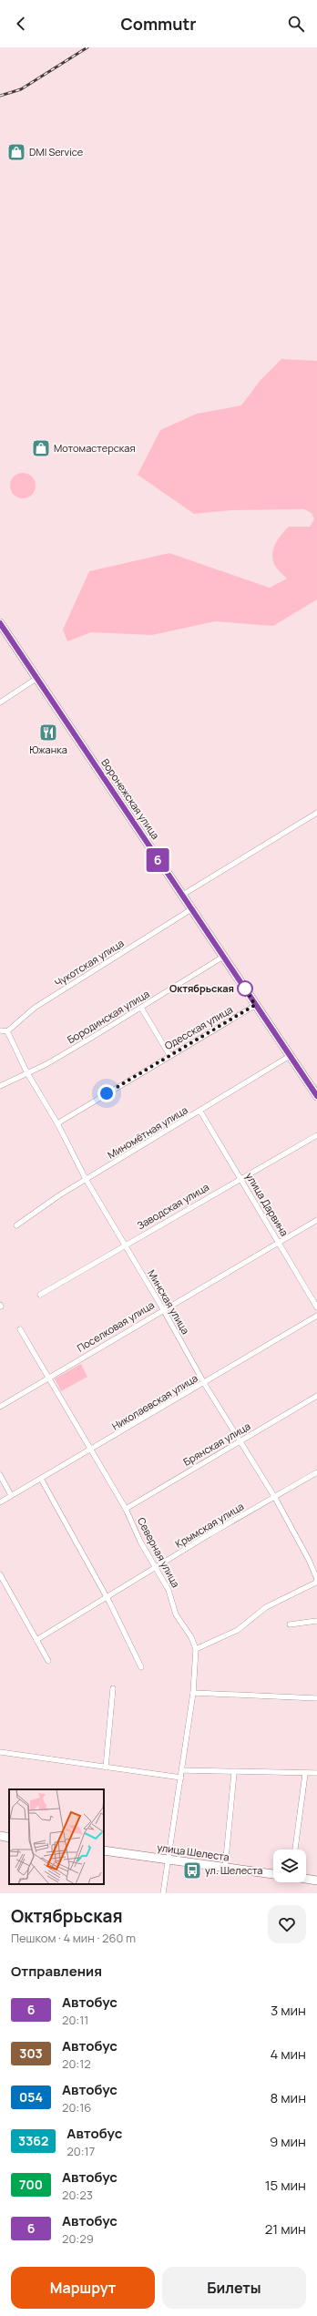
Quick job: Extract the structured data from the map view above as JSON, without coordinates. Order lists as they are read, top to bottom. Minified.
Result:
{"streets":{"main road":["Воронежская улица","улица Шелеста"],"street":["Чукотская улица","Бородинская улица","Одесская улица","Миномётная улица","улица Дарвина","Заводская улица","Минская улица","Поселковая улица","Николаевская улица","Брянская улица","Крымская улица","Северная улица"]},"crossings":[["Воронежская улица","Чукотская улица"],["Воронежская улица","Бородинская улица"],["Воронежская улица","Одесская улица"],["Воронежская улица","Миномётная улица"],["Чукотская улица","Минская улица"],["Бородинская улица","Минская улица"],["Одесская улица","Минская улица"],["Миномётная улица","улица Дарвина"],["Миномётная улица","Минская улица"],["улица Дарвина","Заводская улица"],["улица Дарвина","Поселковая улица"],["Заводская улица","Минская улица"],["Минская улица","Поселковая улица"],["Минская улица","Николаевская улица"],["Минская улица","Брянская улица"],["Минская улица","Крымская улица"],["Поселковая улица","Северная улица"],["Николаевская улица","Северная улица"],["Брянская улица","Северная улица"],["Крымская улица","Северная улица"],["Северная улица","улица Шелеста"]],"places":{"shop":["DMI Service","Мотомастерская"],"restaurant":["Южанка"],"other":["Октябрьская"],"bus stop":["ул. Шелеста"]},"lines":["bus line 6"],"page":{"header":"Commutr","on_map":"6","heading":[["Октябрьская","Пешком · 4 мин · 260 m"],"Отправления"],"list":[{"mark":"6","name":"Автобус","note":"20:11","value":"3 мин"},{"mark":"303","name":"Автобус","note":"20:12","value":"4 мин"},{"mark":"054","name":"Автобус","note":"20:16","value":"8 мин"},{"mark":"3362","name":"Автобус","note":"20:17","value":"9 мин"},{"mark":"700","name":"Автобус","note":"20:23","value":"15 мин"},{"mark":"6","name":"Автобус","note":"20:29","value":"21 мин"}],"buttons":["Маршрут","Билеты"]}}
